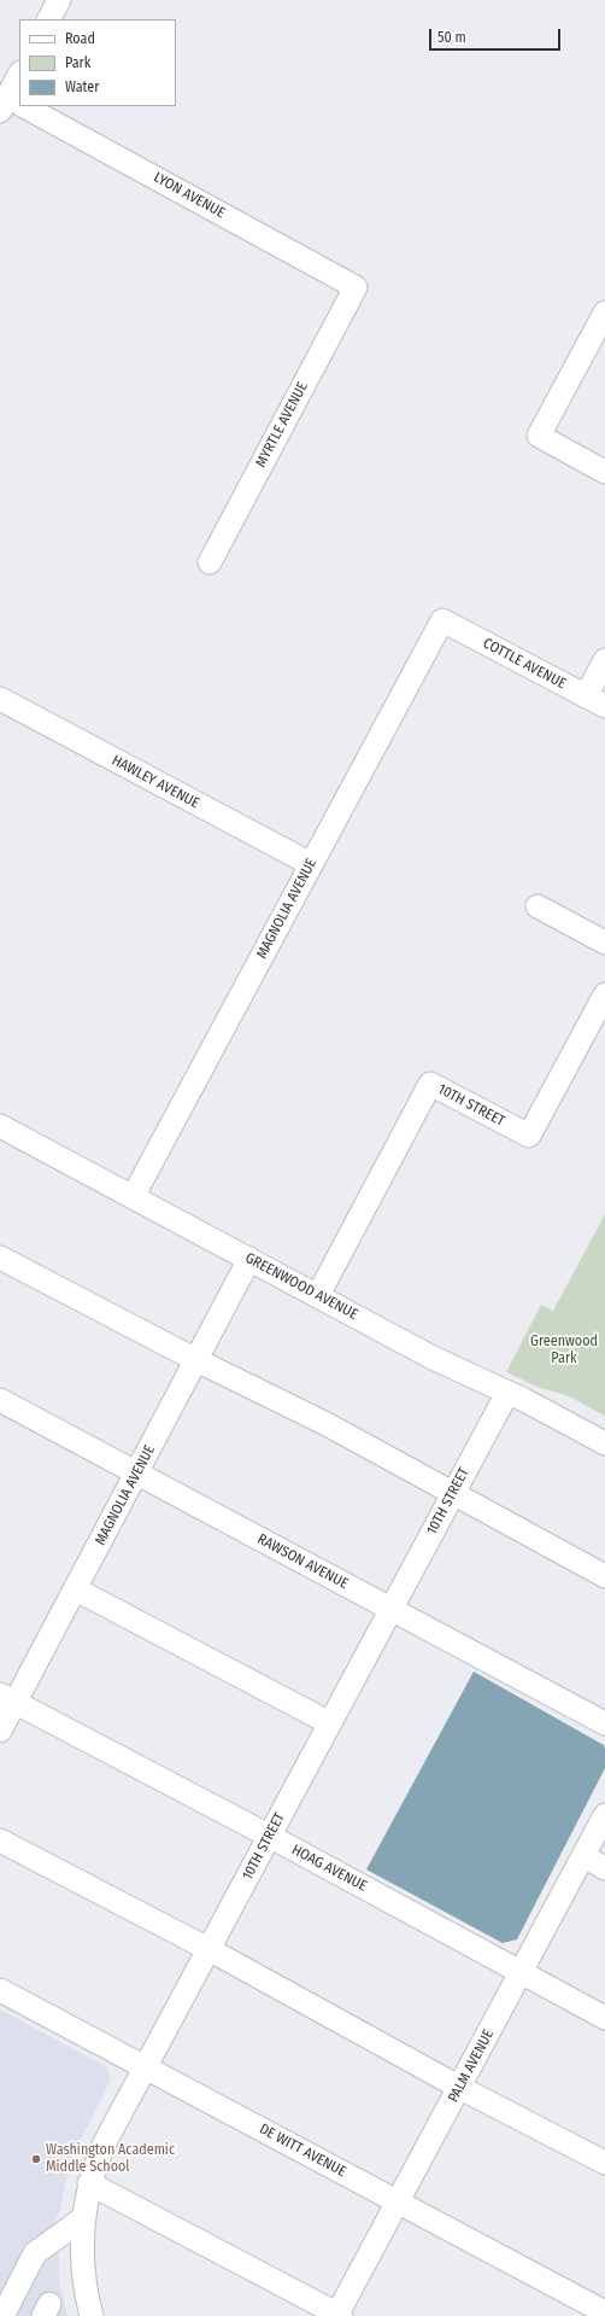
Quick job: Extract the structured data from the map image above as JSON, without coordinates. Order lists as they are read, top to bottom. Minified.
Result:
{"streets":{"street":["LYON AVENUE","MYRTLE AVENUE","COTTLE AVENUE","HAWLEY AVENUE","MAGNOLIA AVENUE","10TH STREET","GREENWOOD AVENUE","RAWSON AVENUE","HOAG AVENUE","PALM AVENUE","DE WITT AVENUE"]},"crossings":[["LYON AVENUE","MYRTLE AVENUE"],["COTTLE AVENUE","MAGNOLIA AVENUE"],["HAWLEY AVENUE","MAGNOLIA AVENUE"],["MAGNOLIA AVENUE","GREENWOOD AVENUE"],["MAGNOLIA AVENUE","RAWSON AVENUE"],["MAGNOLIA AVENUE","HOAG AVENUE"],["10TH STREET","GREENWOOD AVENUE"],["10TH STREET","RAWSON AVENUE"],["10TH STREET","HOAG AVENUE"],["10TH STREET","DE WITT AVENUE"],["HOAG AVENUE","PALM AVENUE"],["PALM AVENUE","DE WITT AVENUE"]],"parks":["Greenwood Park"],"places":["Washington Academic Middle School"],"legend":["Road","Park","Water"],"scale_bar":"50 m"}
